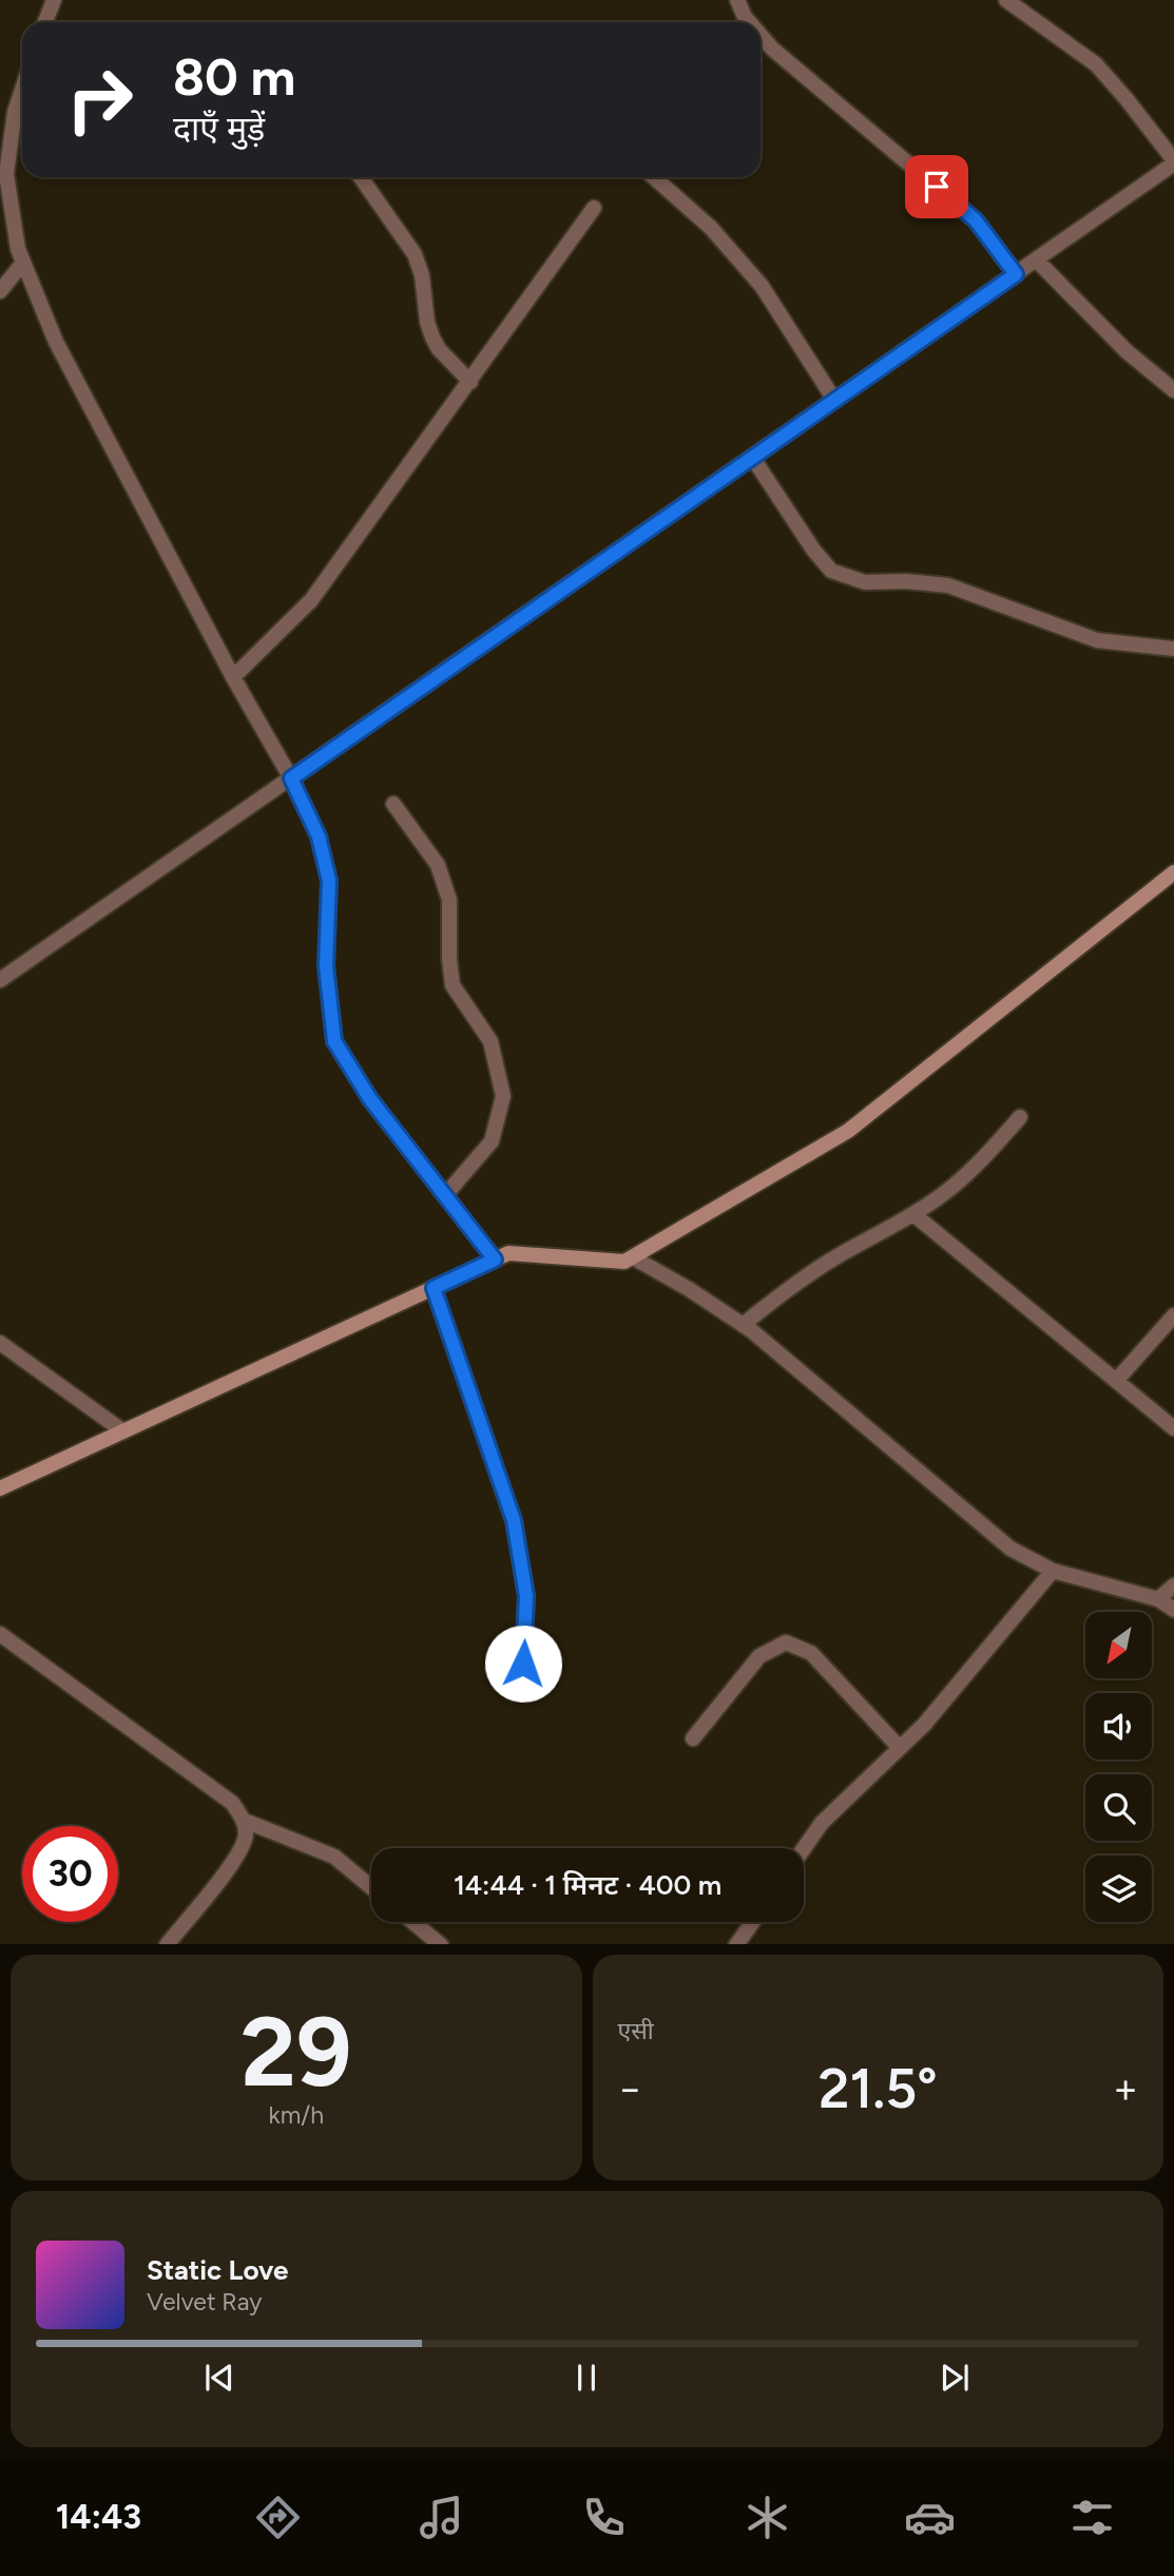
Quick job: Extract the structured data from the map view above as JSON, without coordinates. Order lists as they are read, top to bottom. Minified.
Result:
{"north":"bottom left","page":{"turn":["80 m","दाएँ मुड़ें"],"limit":"30","trip":"14:44 · 1 मिनट · 400 m","tile":[["29","km/h"],"एसी"],"heat":["−","21.5°","+"],"song":["Static Love","Velvet Ray"],"tabs":"14:43"}}
